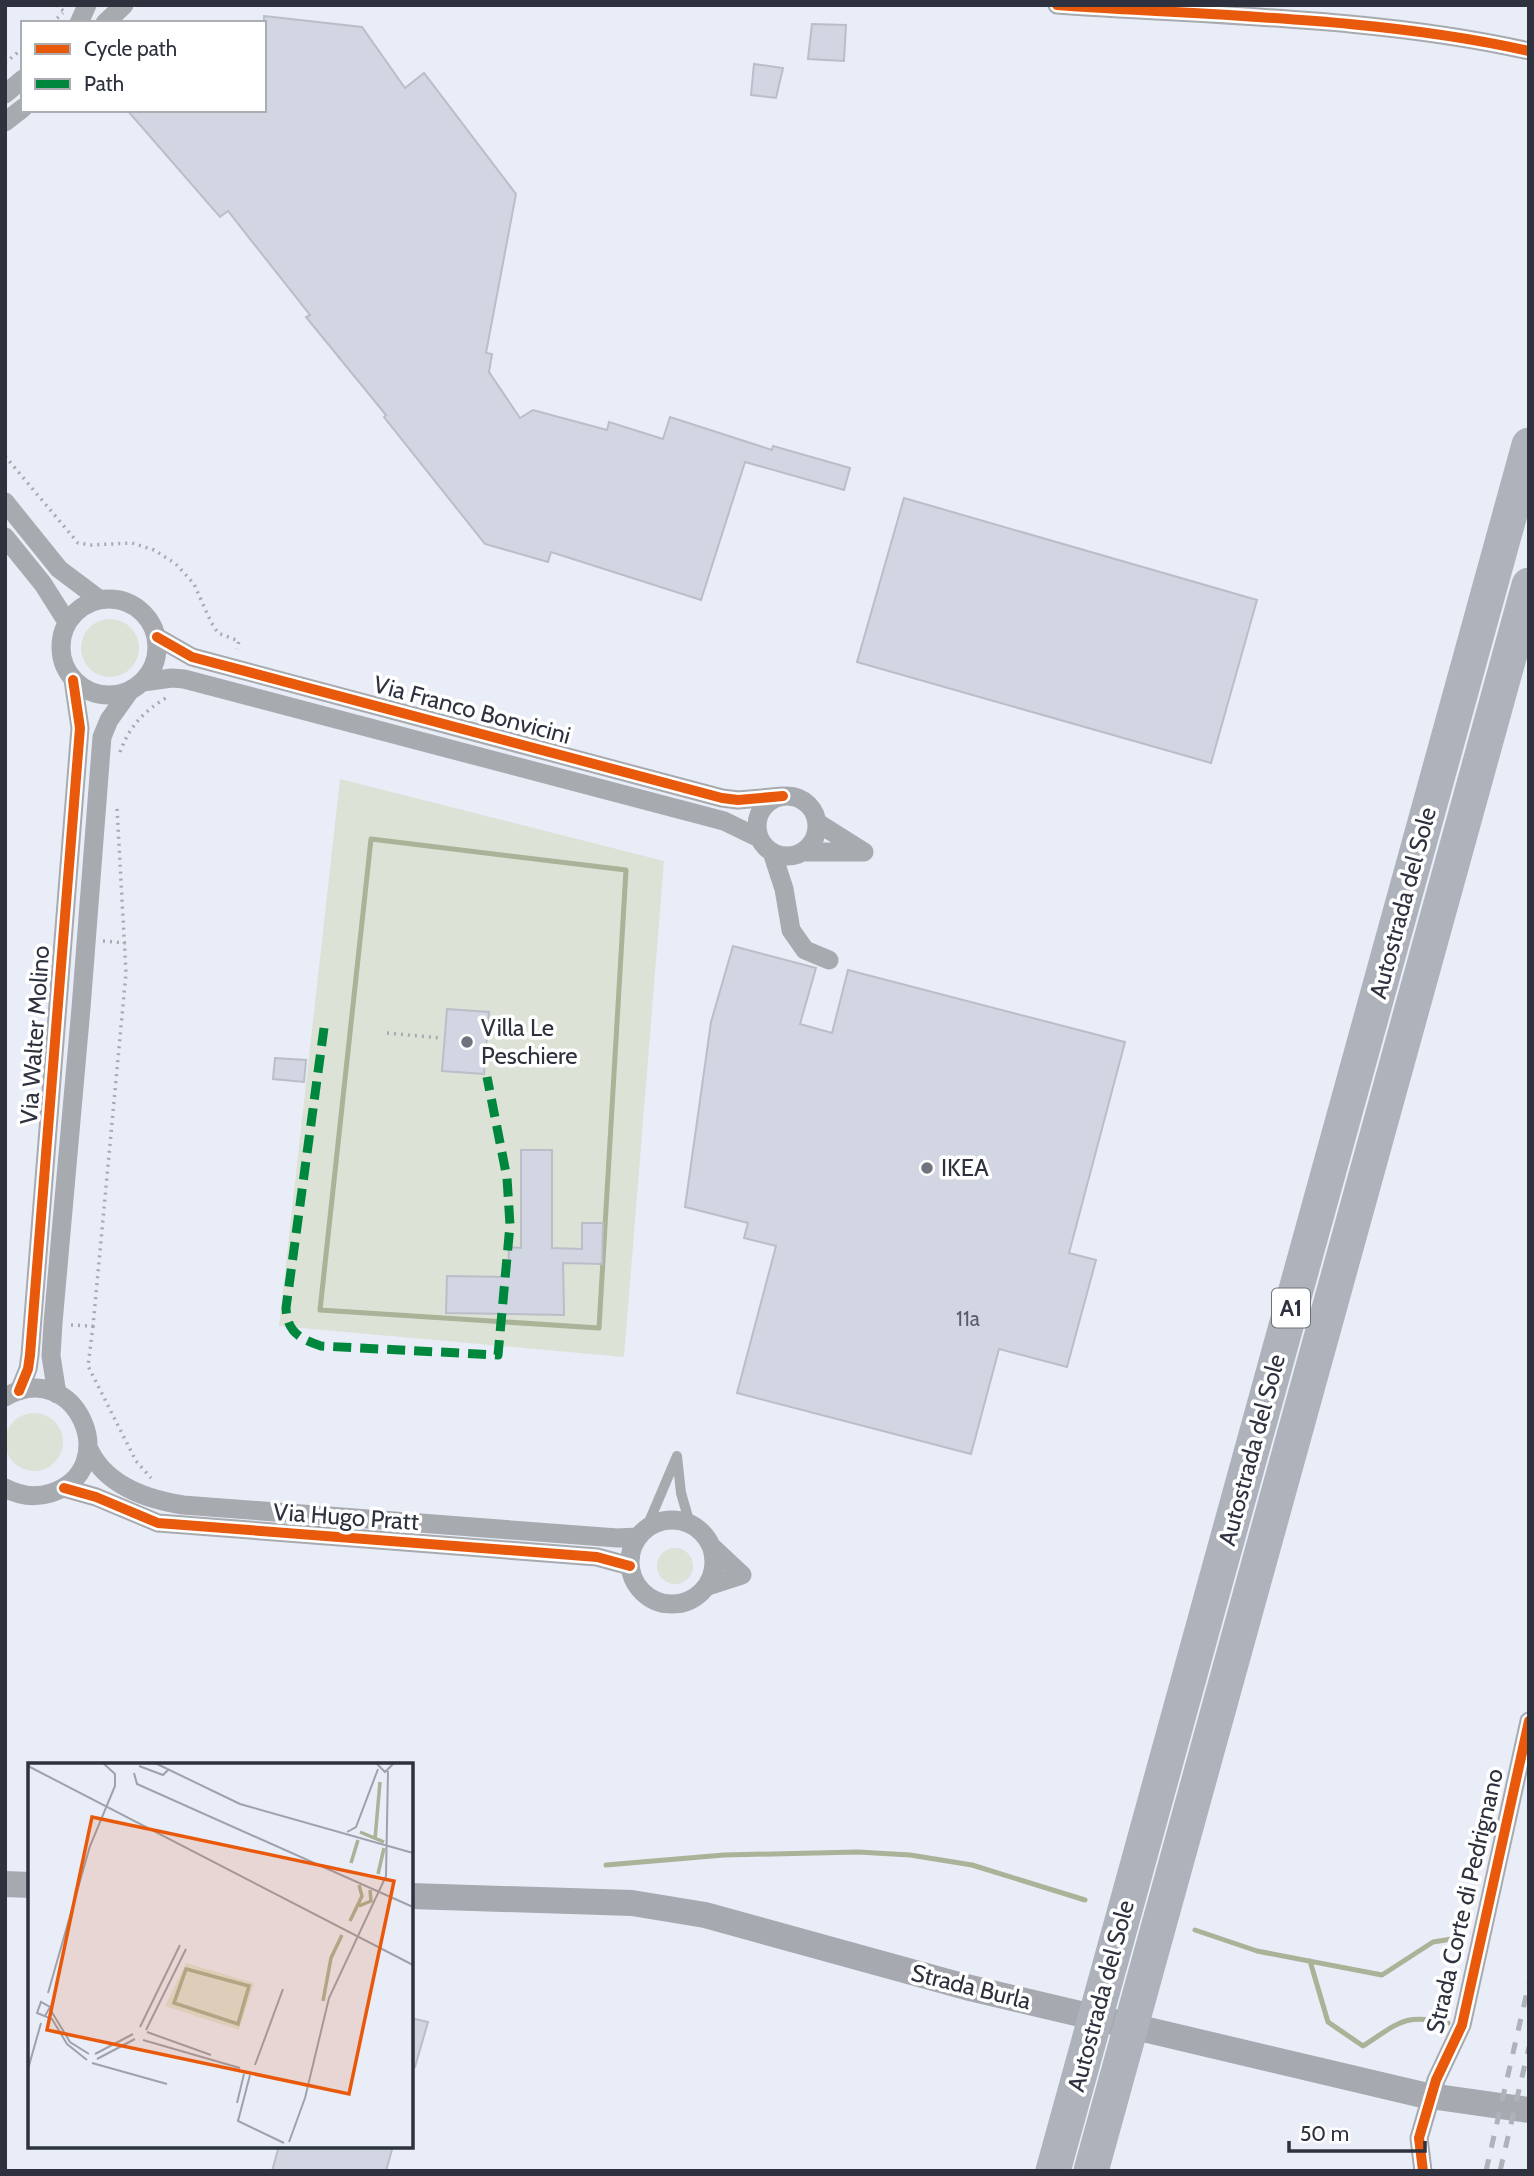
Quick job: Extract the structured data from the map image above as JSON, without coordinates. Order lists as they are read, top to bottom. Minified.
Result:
{"streets":{"highway":["Autostrada del Sole","A1"],"main road":["Strada Burla"],"street":["Via Franco Bonvicini","Via Walter Molino","Via Hugo Pratt","Strada Corte di Pedrignano"]},"crossings":[["Via Franco Bonvicini","Via Walter Molino"]],"places":["Villa Le Peschiere","IKEA"],"house_numbers":["11a"],"legend":["Cycle path","Path"],"scale_bar":"50 m"}
